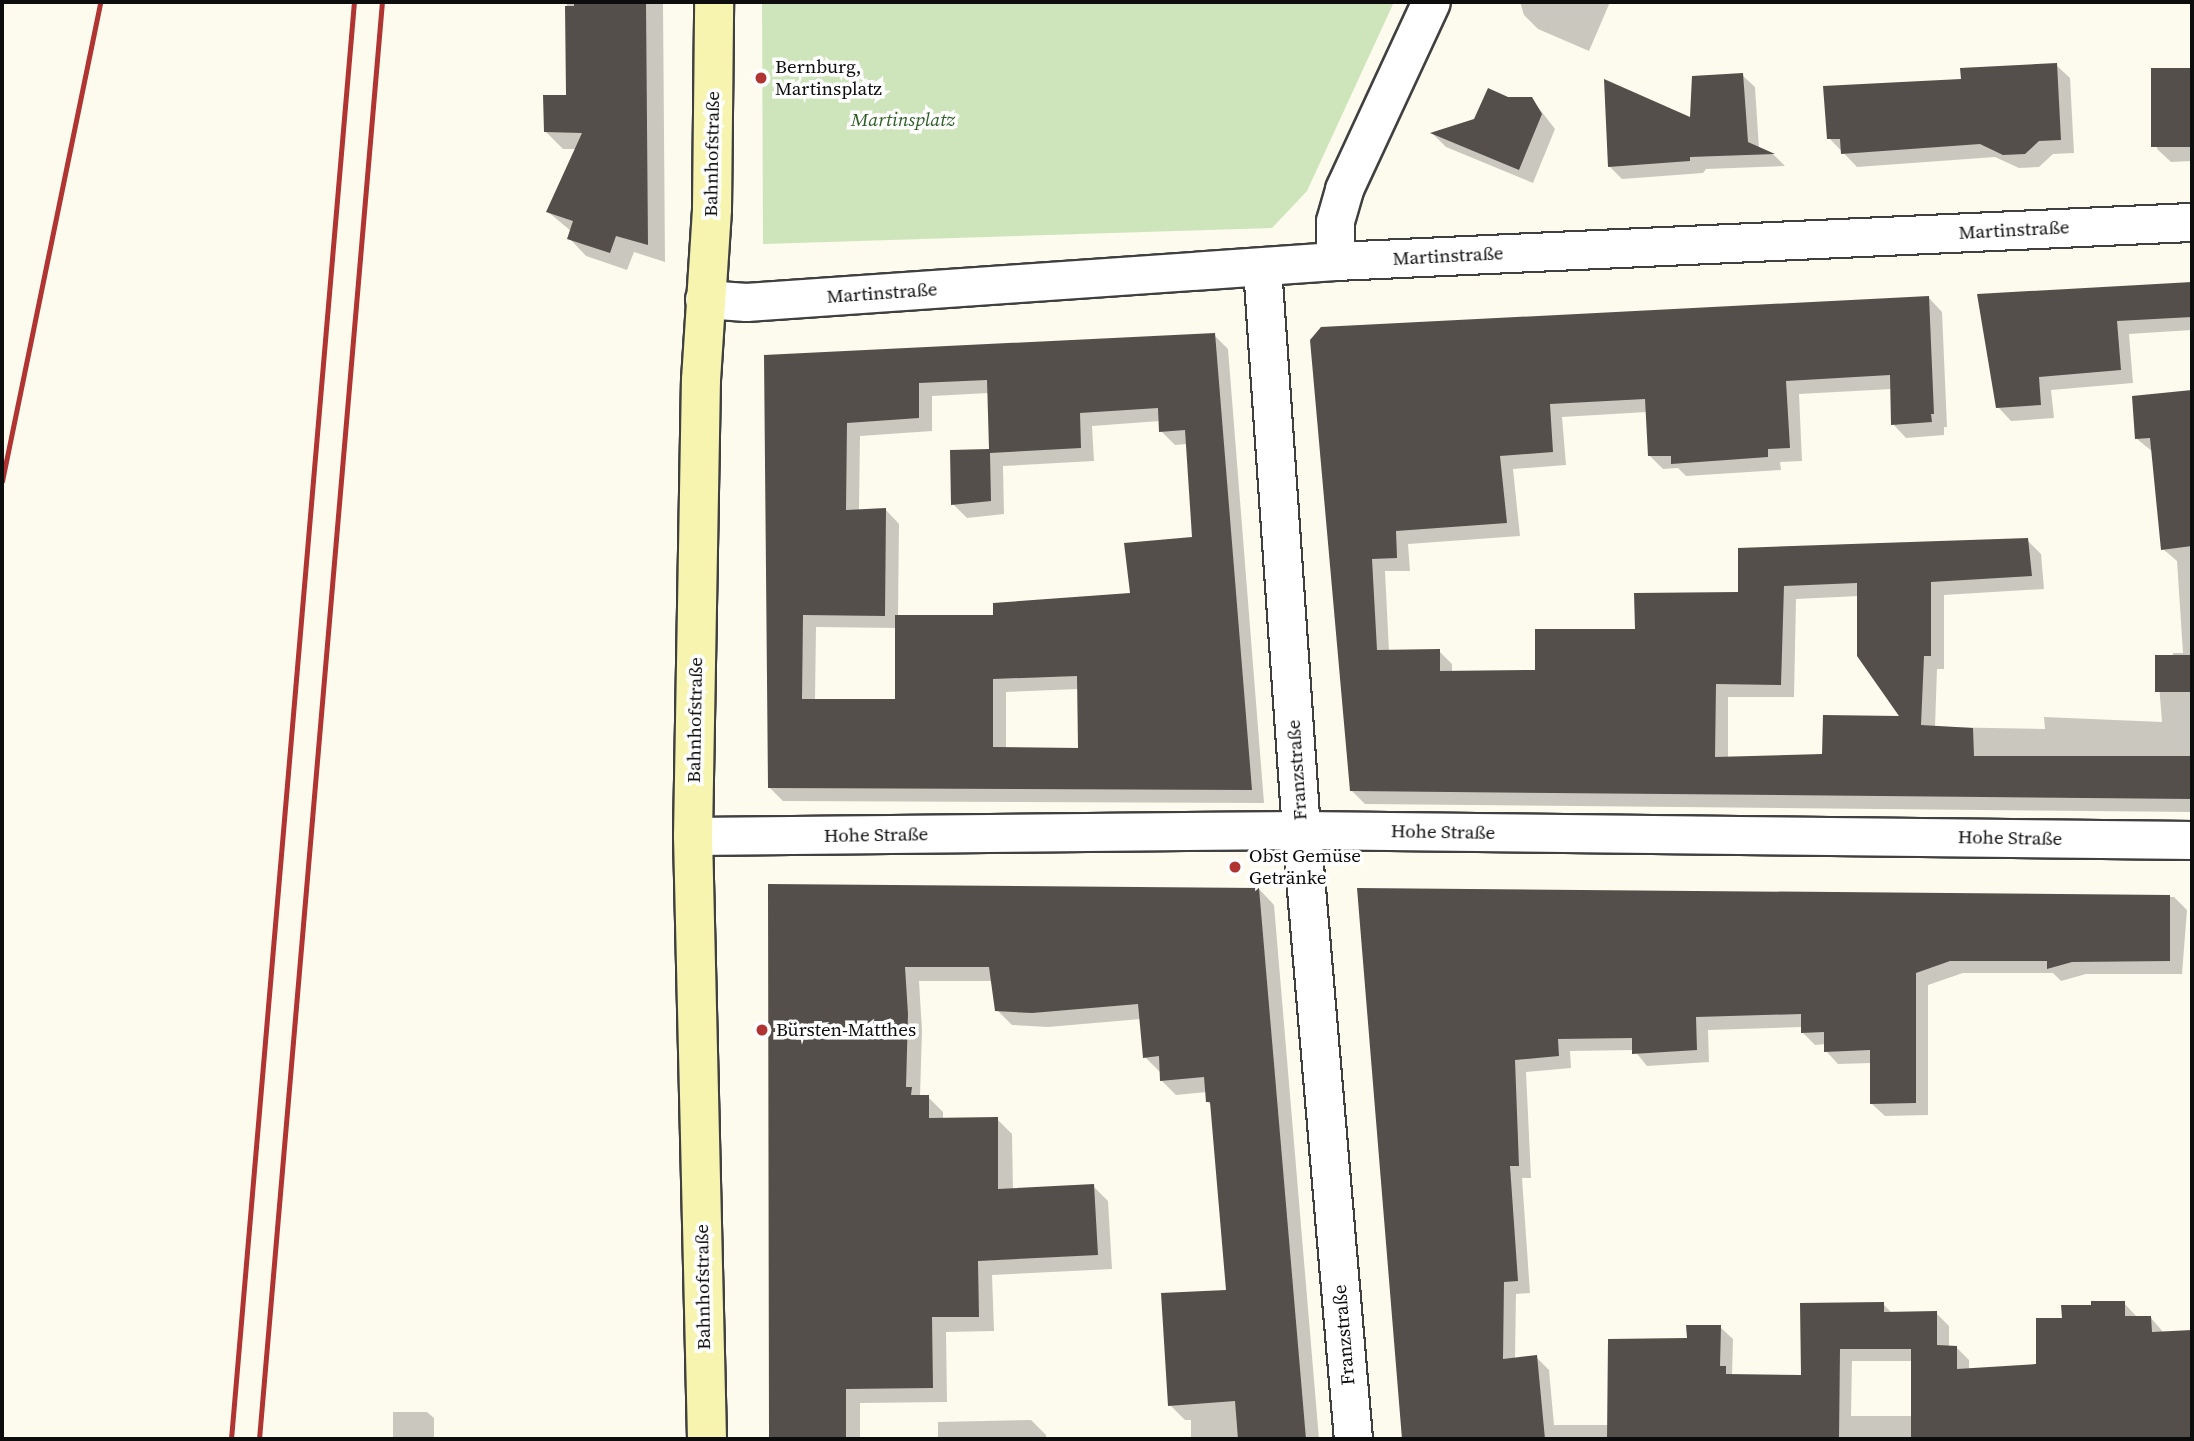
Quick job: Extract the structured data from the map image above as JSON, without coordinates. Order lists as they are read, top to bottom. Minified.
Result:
{"streets":{"main road":["Bahnhofstraße"],"street":["Martinstraße","Franzstraße","Hohe Straße"]},"crossings":[["Bahnhofstraße","Martinstraße"],["Bahnhofstraße","Hohe Straße"],["Martinstraße","Franzstraße"],["Franzstraße","Hohe Straße"]],"parks":["Martinsplatz"],"places":["Bernburg, Martinsplatz","Obst Gemüse Getränke","Bürsten-Matthes"]}
